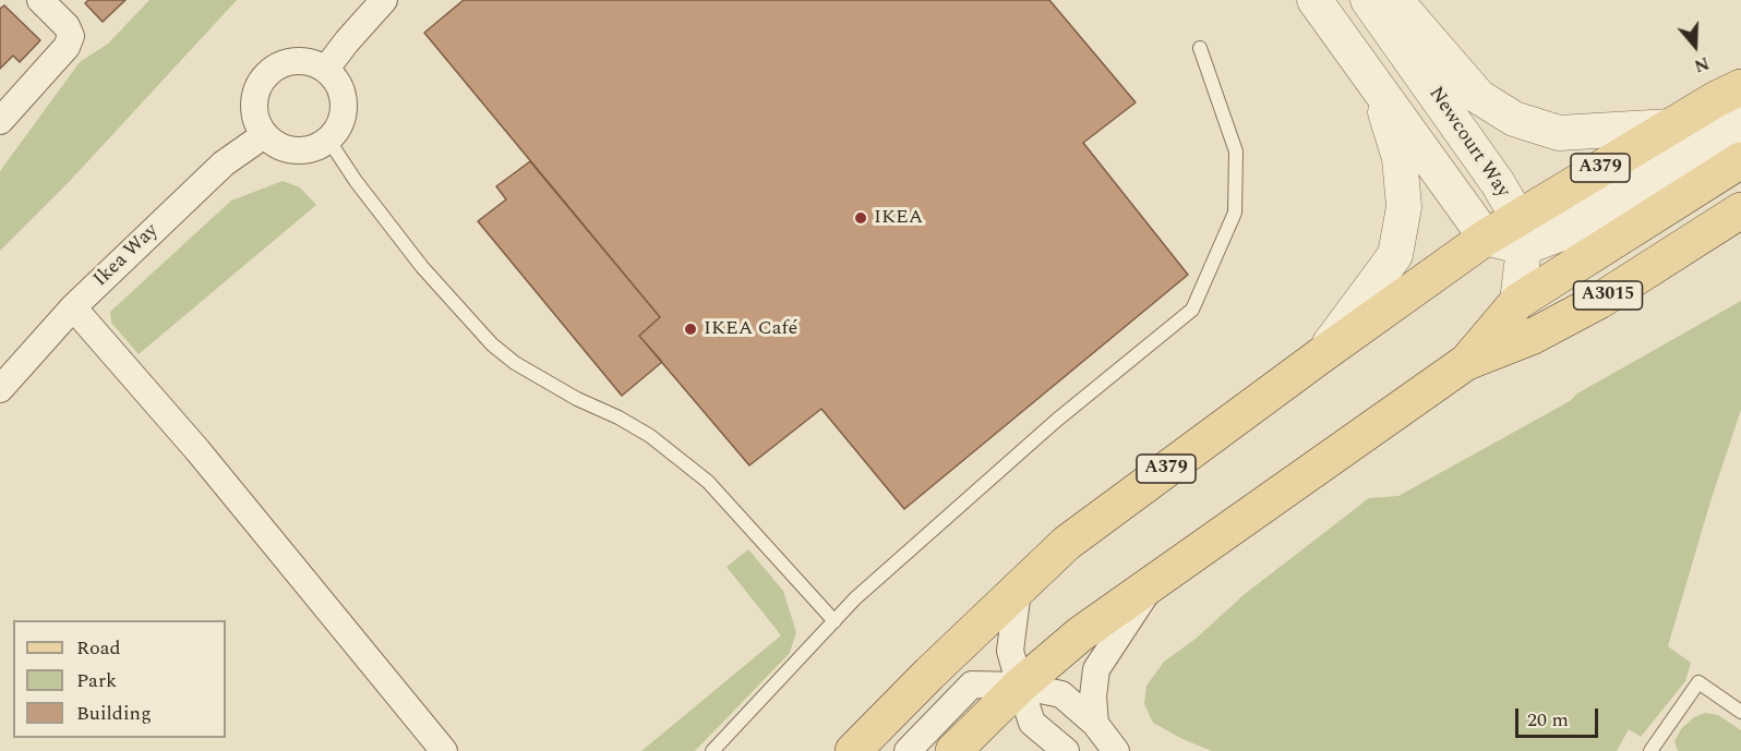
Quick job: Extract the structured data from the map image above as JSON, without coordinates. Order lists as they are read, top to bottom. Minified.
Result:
{"streets":{"main road":["A379","A3015"],"street":["Newcourt Way","Ikea Way"]},"crossings":[["Newcourt Way","A379"]],"places":["IKEA","IKEA Café"],"legend":["Road","Park","Building"],"scale_bar":"20 m","north":"bottom"}
